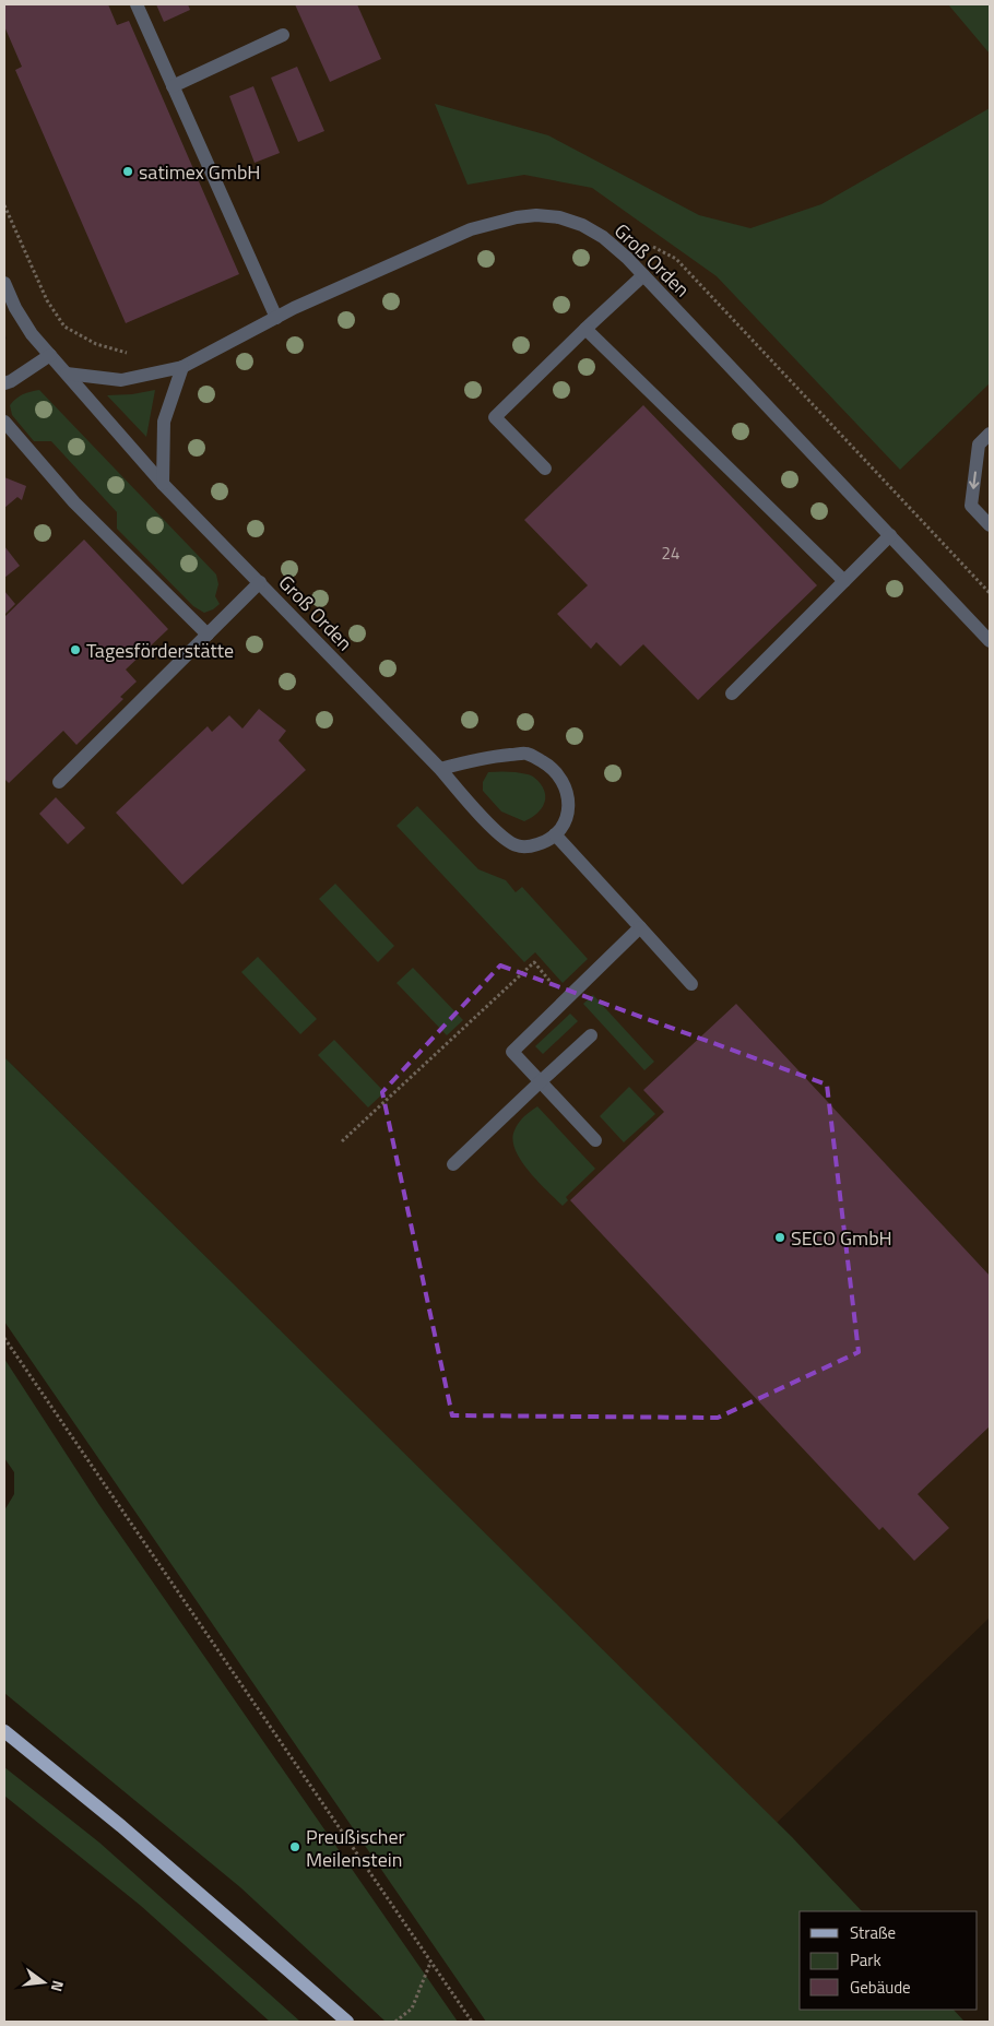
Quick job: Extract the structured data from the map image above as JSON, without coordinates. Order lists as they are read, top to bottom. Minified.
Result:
{"streets":{"street":["Groß Orden"]},"places":["satimex GmbH","Tagesförderstätte","SECO GmbH","Preußischer Meilenstein"],"house_numbers":["24"],"legend":["Straße","Park","Gebäude"],"north":"right"}
